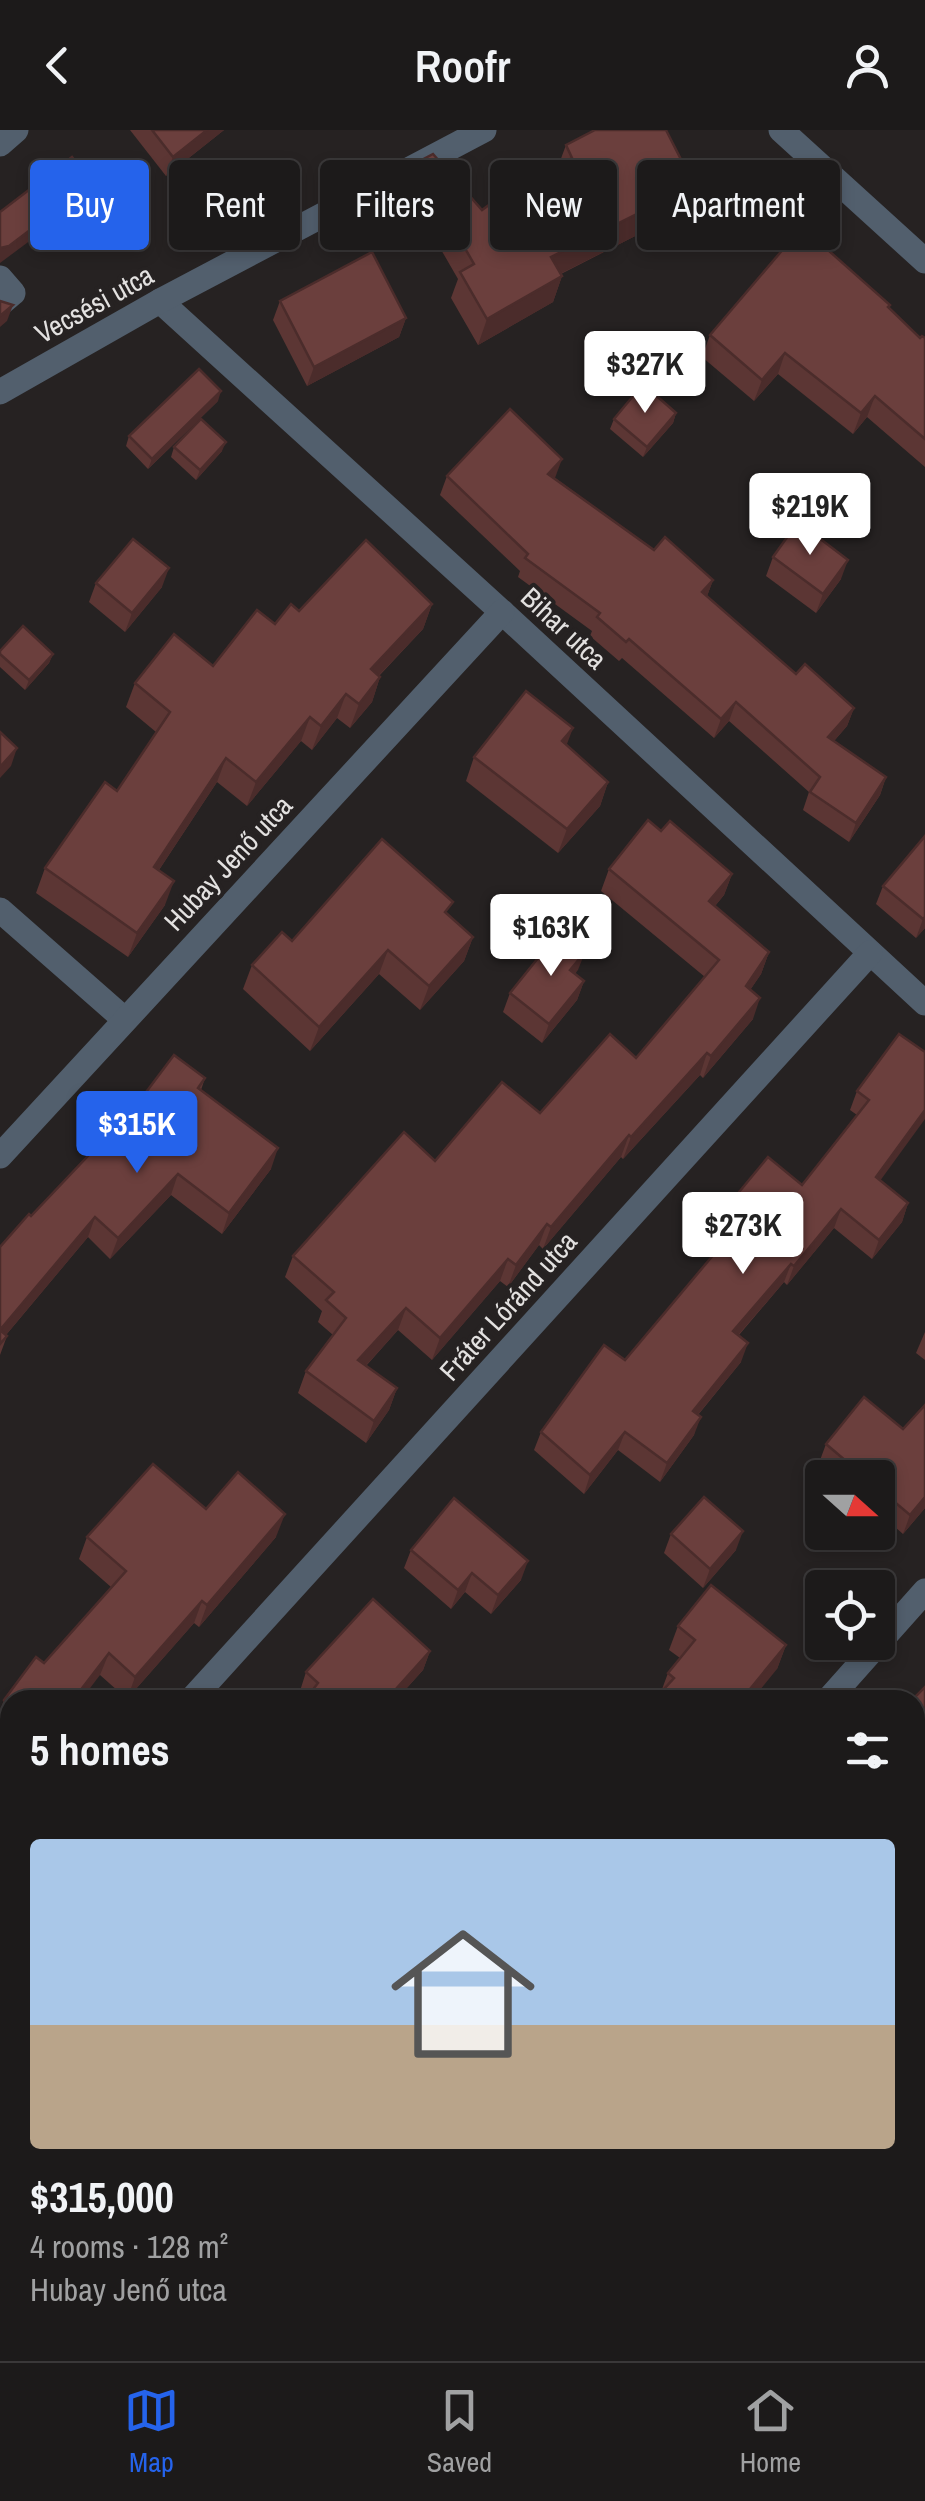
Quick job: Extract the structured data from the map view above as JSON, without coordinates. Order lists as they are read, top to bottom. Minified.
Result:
{"streets":{"street":["Vecsési utca","Bihar utca","Hubay Jenő utca","Fráter Lóránd utca"]},"crossings":[["Vecsési utca","Bihar utca"],["Bihar utca","Hubay Jenő utca"],["Bihar utca","Fráter Lóránd utca"]],"north":"right","page":{"header":"Roofr","chip":["Buy","Rent","Filters","New","Apartment"],"price":["$327K","$219K","$163K","$315K","$273K"],"heading":"5 homes","list":[{"name":"$315,000","note":"4 rooms · 128 m² · Hubay Jenő utca"}],"tabs":["Map","Saved","Home"]}}
